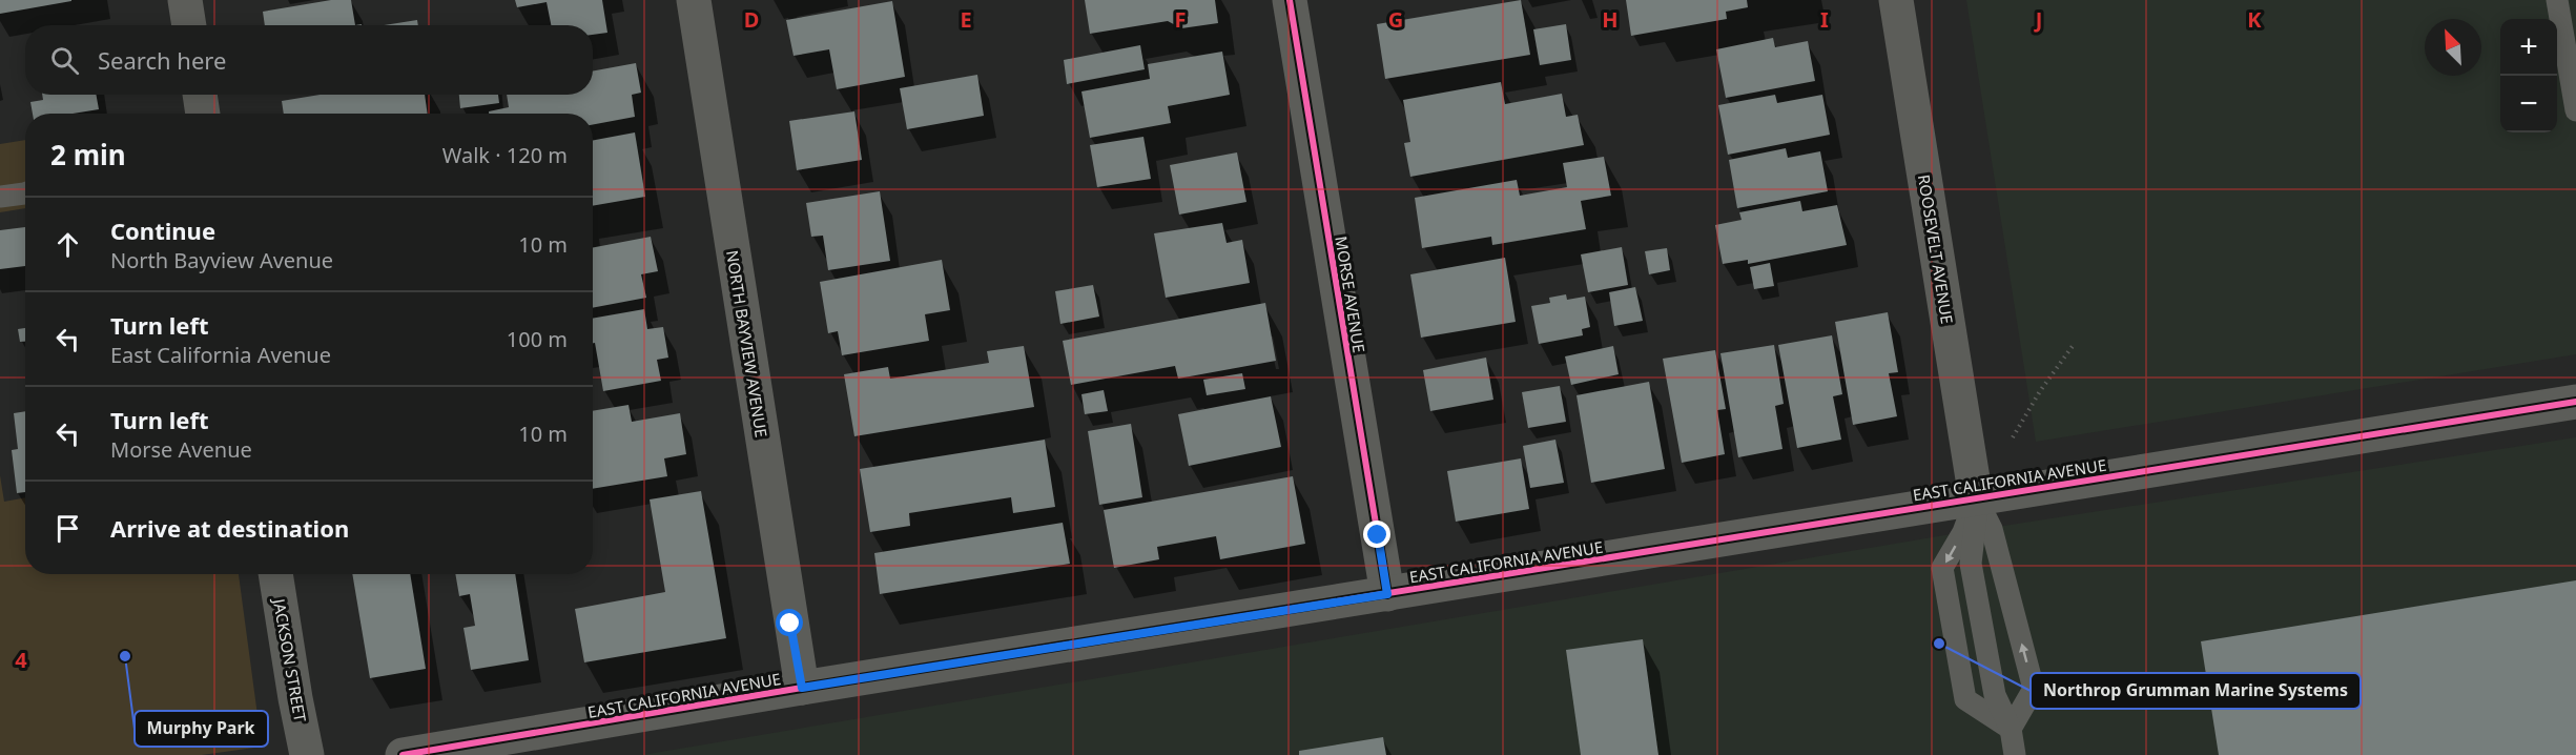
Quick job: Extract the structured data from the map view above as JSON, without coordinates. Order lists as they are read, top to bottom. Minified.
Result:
{"streets":{"street":["ROOSEVELT AVENUE","MORSE AVENUE","NORTH BAYVIEW AVENUE","EAST CALIFORNIA AVENUE","JACKSON STREET"]},"crossings":[["ROOSEVELT AVENUE","EAST CALIFORNIA AVENUE"],["MORSE AVENUE","EAST CALIFORNIA AVENUE"],["NORTH BAYVIEW AVENUE","EAST CALIFORNIA AVENUE"]],"places":["Northrop Grumman Marine Systems","Murphy Park"],"north":"top left","page":{"map_buttons":["+","−"],"search":"Search here","heading":["2 min","Walk · 120 m"],"list":[["Continue","North Bayview Avenue","10 m"],["Turn left","East California Avenue","100 m"],["Turn left","Morse Avenue","10 m"],"Arrive at destination"]},"grid":{"columns":["D","E","F","G","H","I","J","K"],"rows":["4"]}}
